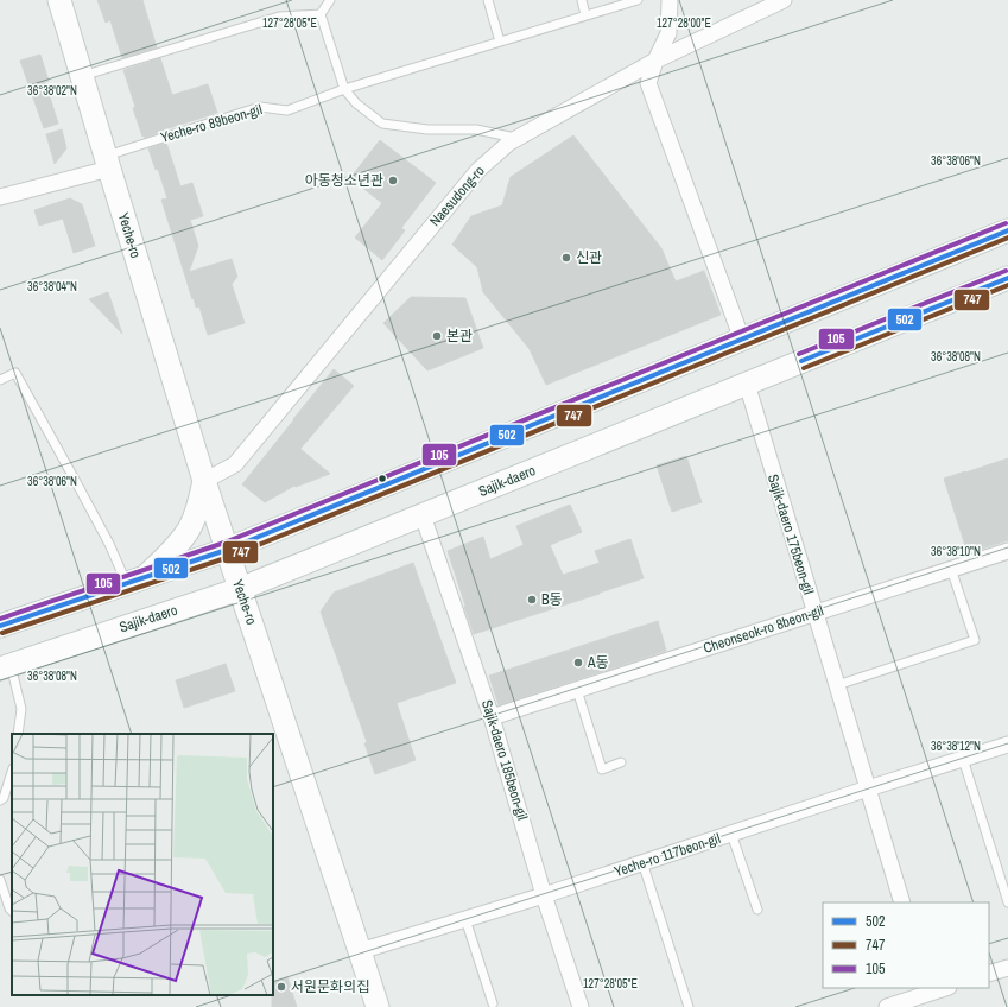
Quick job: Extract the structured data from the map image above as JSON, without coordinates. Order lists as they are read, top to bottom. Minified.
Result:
{"streets":{"main road":["Yeche-ro","Sajik-daero"],"street":["Naesudong-ro","Sajik-daero 175beon-gil","Cheonseok-ro 8beon-gil","Sajik-daero 185beon-gil","Yeche-ro 117beon-gil"],"lane":["Yeche-ro 89beon-gil"]},"crossings":[["Yeche-ro 89beon-gil","Yeche-ro"],["Naesudong-ro","Yeche-ro"],["Yeche-ro","Sajik-daero"],["Yeche-ro","Yeche-ro 117beon-gil"],["Sajik-daero","Sajik-daero 175beon-gil"],["Sajik-daero","Sajik-daero 185beon-gil"],["Sajik-daero 175beon-gil","Cheonseok-ro 8beon-gil"],["Sajik-daero 175beon-gil","Yeche-ro 117beon-gil"],["Cheonseok-ro 8beon-gil","Sajik-daero 185beon-gil"],["Sajik-daero 185beon-gil","Yeche-ro 117beon-gil"]],"places":["아동청소년관","신관","본관","B동","A동","서원문화의집"],"lines":["transit line 105","transit line 502","transit line 747"],"legend":["502","747","105"],"coordinates":["127°28'05\"E","127°28'00\"E","36°38'02\"N","36°38'06\"N","36°38'04\"N","36°38'08\"N","36°38'10\"N","36°38'12\"N"]}
